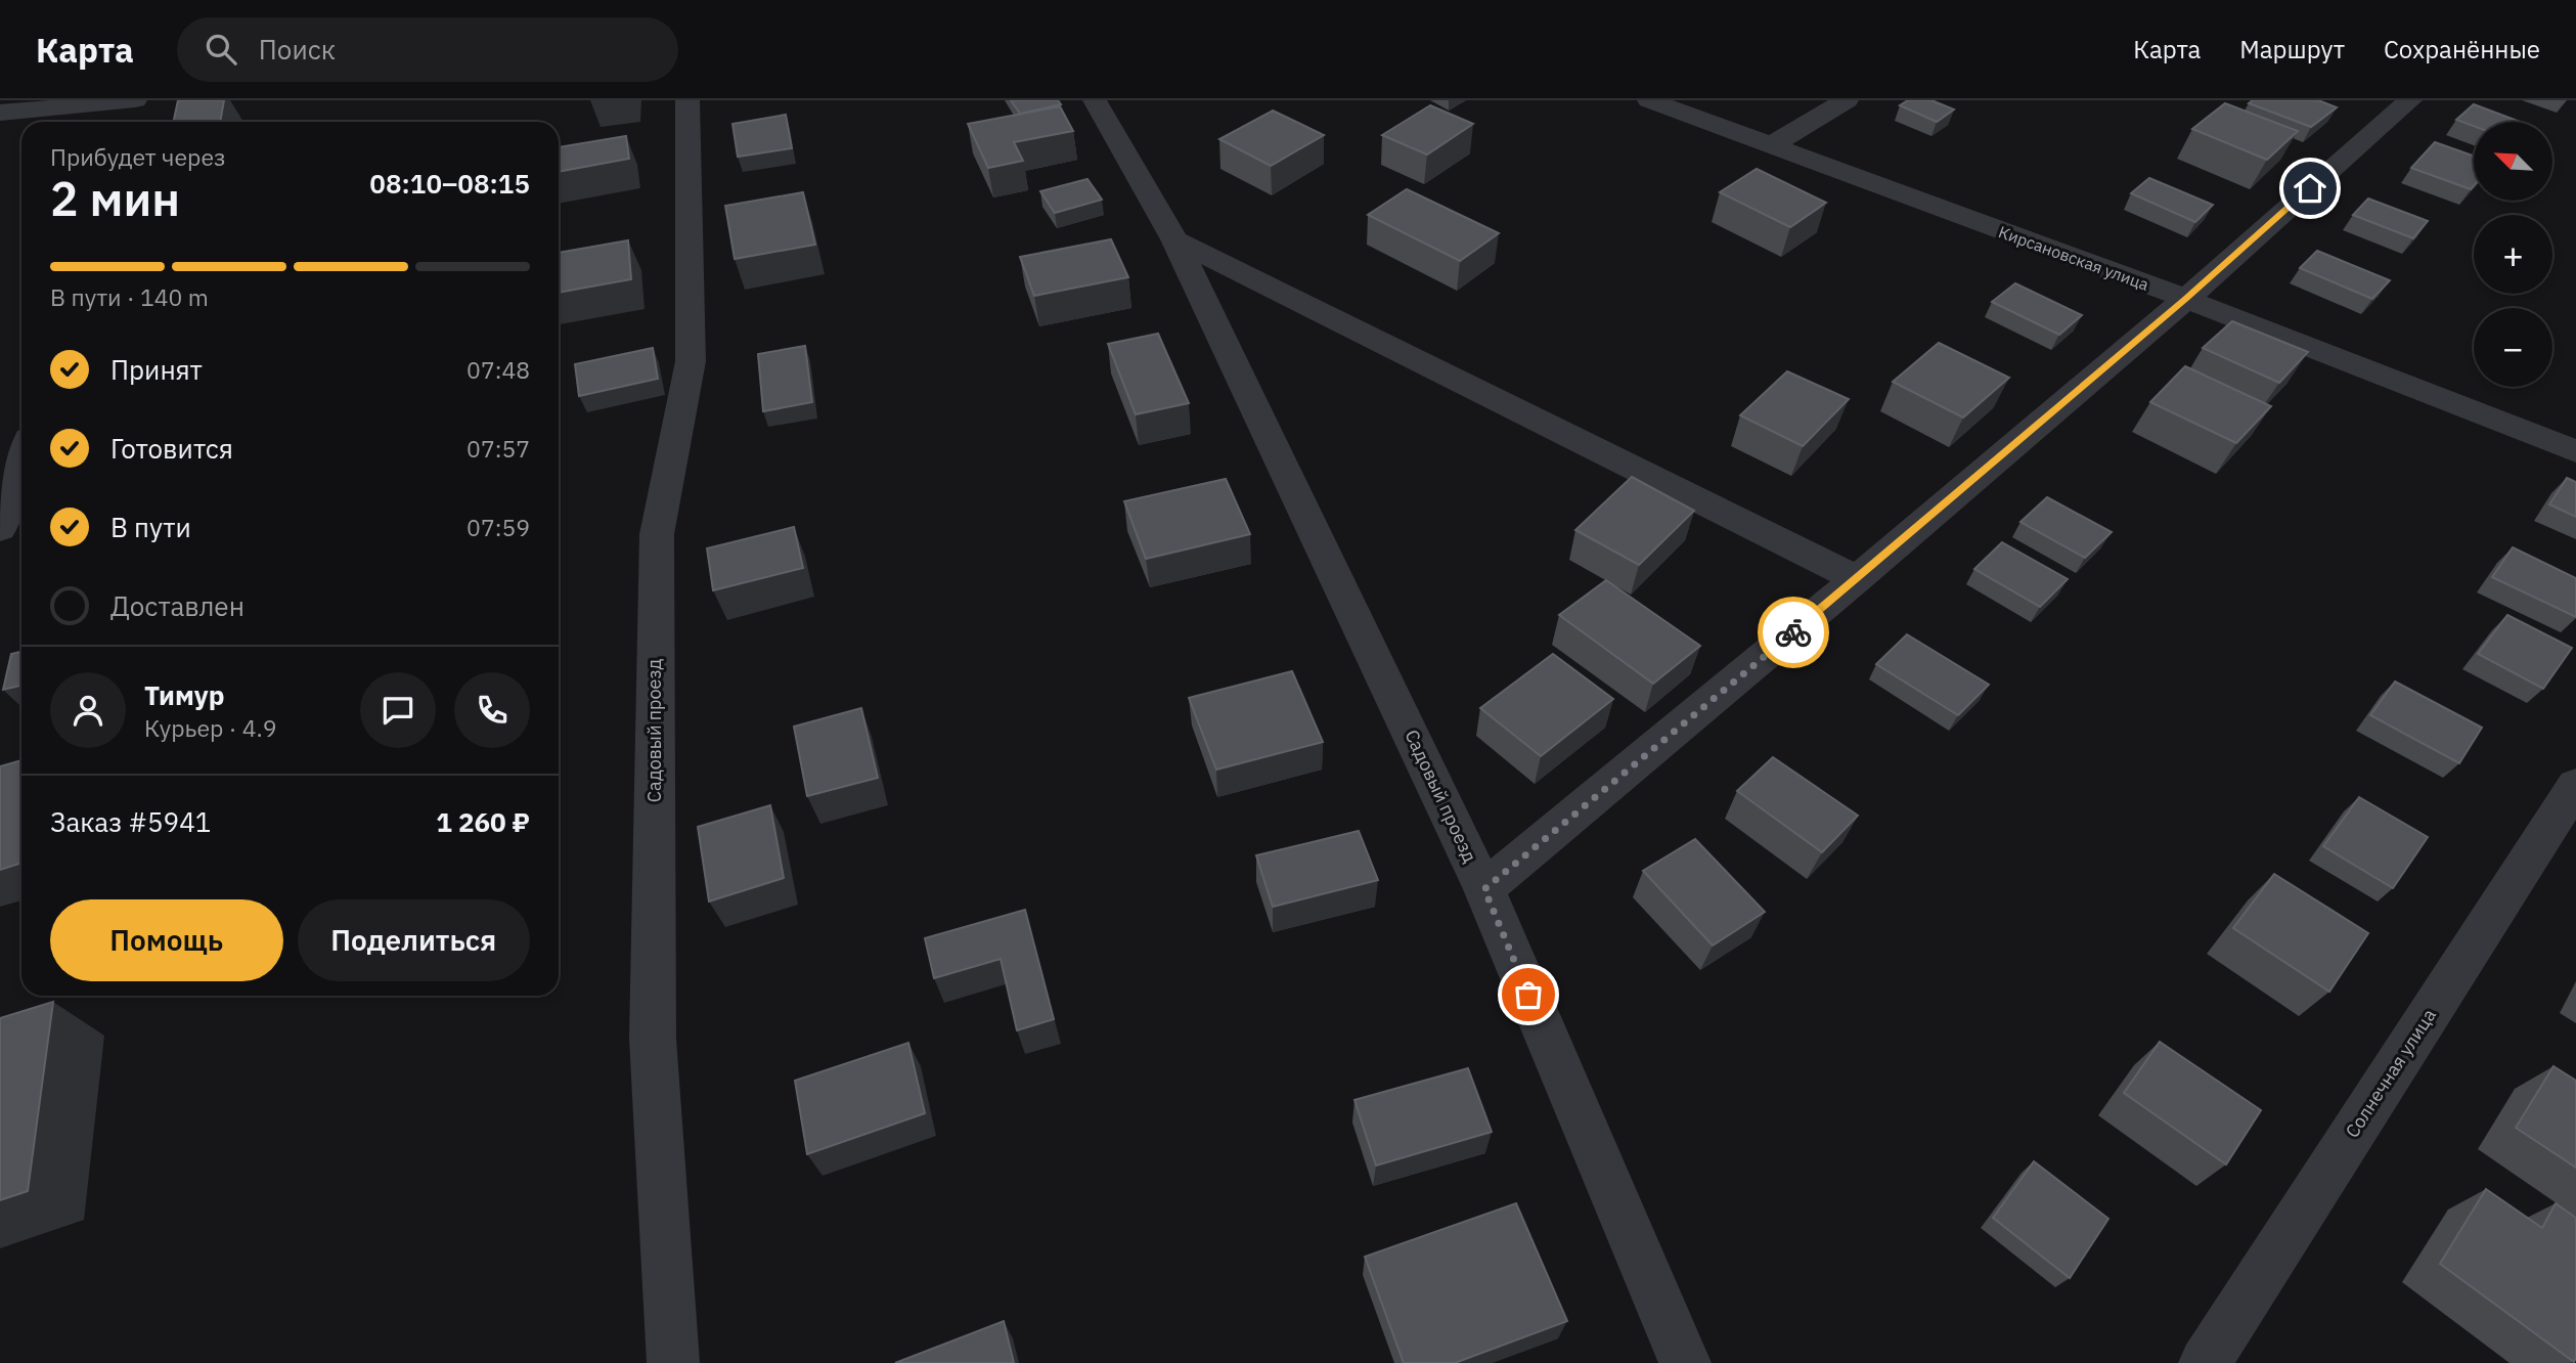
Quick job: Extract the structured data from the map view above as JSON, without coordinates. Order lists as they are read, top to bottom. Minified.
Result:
{"streets":{"street":["Кирсановская улица","Садовый проезд","Солнечная улица"]},"north":"top left","page":{"header":"Карта","search":"Поиск","nav":["Карта","Маршрут","Сохранённые"],"map_buttons":["+","−"],"heading":["2 мин","Прибудет через","08:10–08:15"],"panel":["Тимур","Курьер · 4.9","Заказ #5941","1 260 ₽"],"bar":"В пути · 140 m","list":[["Принят","07:48"],["Готовится","07:57"],["В пути","07:59"],"Доставлен"],"buttons":["Помощь","Поделиться"]}}
